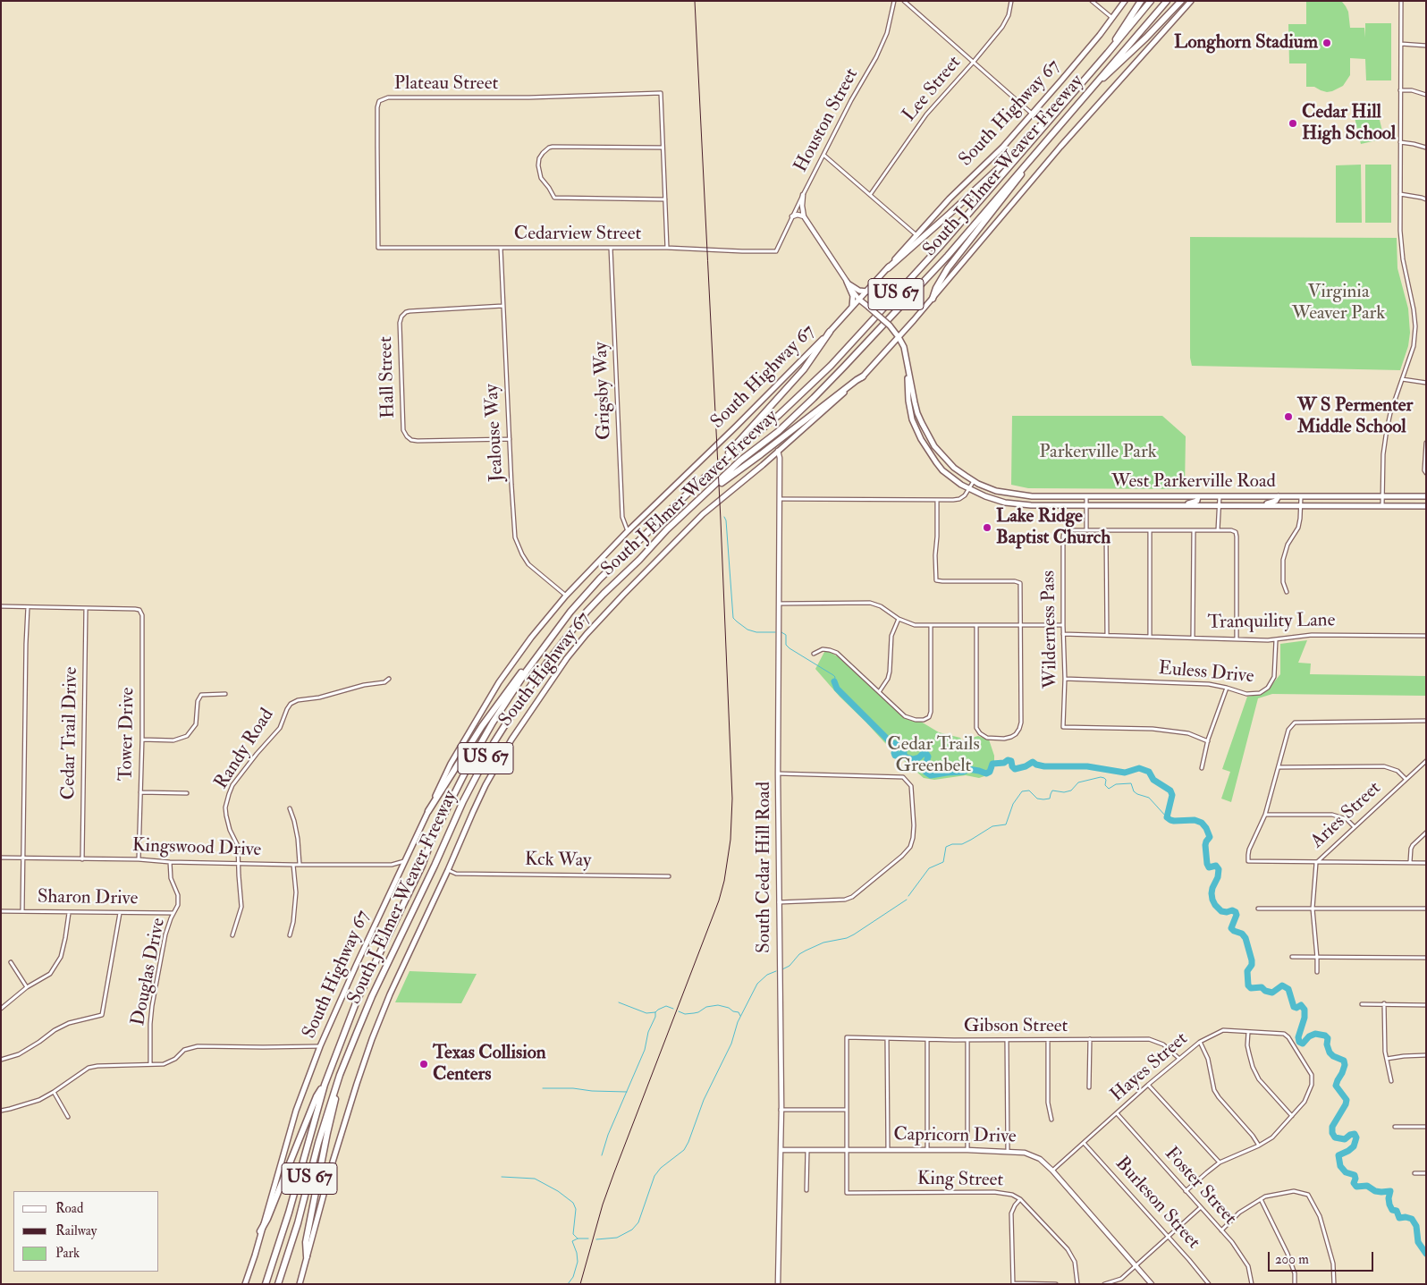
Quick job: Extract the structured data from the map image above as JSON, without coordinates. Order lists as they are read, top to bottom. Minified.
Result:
{"streets":{"highway":["South J Elmer Weaver Freeway","US 67"],"main road":["South Highway 67","West Parkerville Road"],"street":["Plateau Street","Lee Street","Houston Street","Cedarview Street","Hall Street","Grigsby Way","Jealouse Way","Tranquility Lane","Wilderness Pass","Euless Drive","Cedar Trail Drive","Tower Drive","Randy Road","Aries Street","Kingswood Drive","Kck Way","South Cedar Hill Road","Sharon Drive","Douglas Drive","Gibson Street","Hayes Street","Capricorn Drive","King Street","Foster Street","Burleson Street"]},"crossings":[["Plateau Street","Cedarview Street"],["South Highway 67","Grigsby Way"],["South Highway 67","Jealouse Way"],["South Highway 67","Kingswood Drive"],["South Highway 67","Kck Way"],["South Highway 67","South Cedar Hill Road"],["Houston Street","Cedarview Street"],["Cedarview Street","Grigsby Way"],["Cedarview Street","Jealouse Way"],["Hall Street","Jealouse Way"],["Tranquility Lane","Wilderness Pass"],["Tranquility Lane","Euless Drive"],["Wilderness Pass","Euless Drive"],["Cedar Trail Drive","Tower Drive"],["Cedar Trail Drive","Kingswood Drive"],["Tower Drive","Kingswood Drive"],["Randy Road","Kingswood Drive"],["Kingswood Drive","Douglas Drive"],["South Cedar Hill Road","Capricorn Drive"],["Sharon Drive","Douglas Drive"],["Gibson Street","Hayes Street"],["Hayes Street","Capricorn Drive"],["Hayes Street","Foster Street"],["Hayes Street","Burleson Street"],["Capricorn Drive","King Street"]],"parks":["Virginia Weaver Park","Parkerville Park","Cedar Trails Greenbelt"],"places":["Longhorn Stadium","Cedar Hill High School","W S Permenter Middle School","Lake Ridge Baptist Church","Texas Collision Centers"],"legend":["Road","Railway","Park"],"scale_bar":"200 m"}
